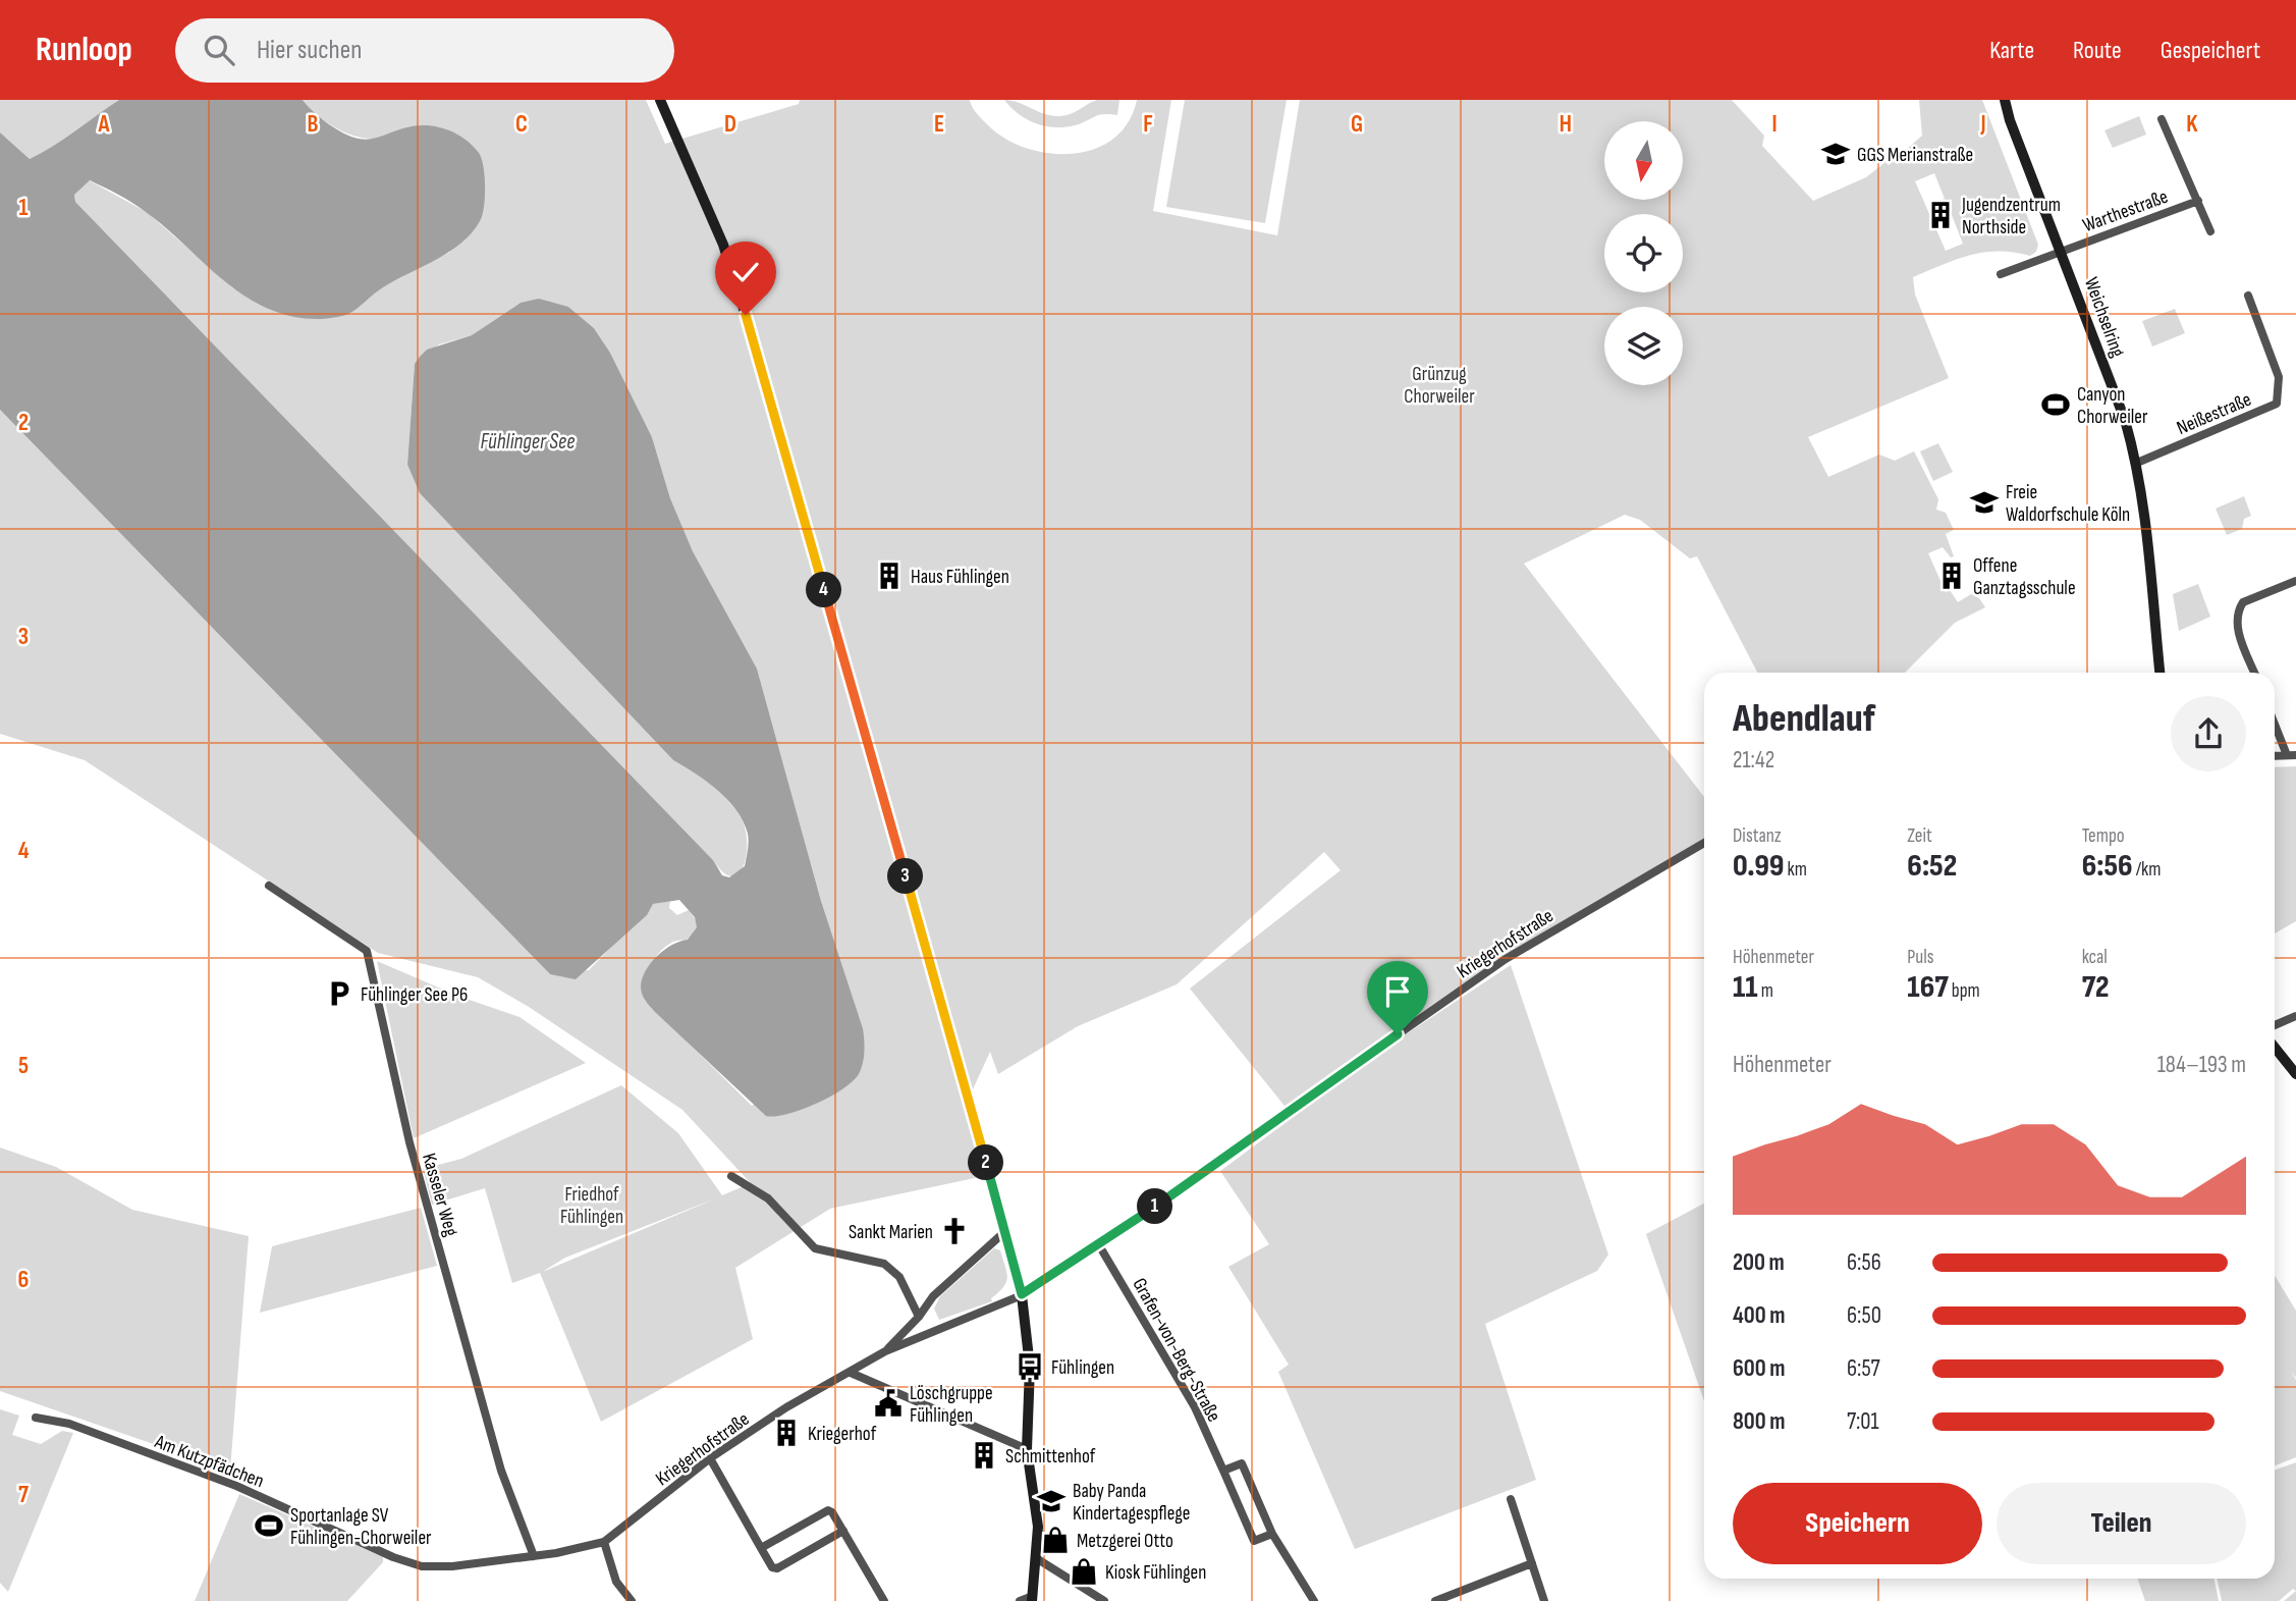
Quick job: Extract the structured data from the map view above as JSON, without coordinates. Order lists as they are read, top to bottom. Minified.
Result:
{"streets":{"main road":["Weichselring"],"street":["Warthestraße","Neißestraße","Kriegerhofstraße","Kasseler Weg","Grafen-von-Berg-Straße","Am Kutzpfädchen"]},"crossings":[["Warthestraße","Weichselring"],["Weichselring","Neißestraße"],["Kriegerhofstraße","Kasseler Weg"],["Kriegerhofstraße","Grafen-von-Berg-Straße"],["Kriegerhofstraße","Am Kutzpfädchen"],["Kasseler Weg","Am Kutzpfädchen"]],"water":["Fühlinger See"],"parks":["Grünzug Chorweiler","Friedhof Fühlingen"],"places":{"school or university":["GGS Merianstraße","Freie Waldorfschule Köln","Baby Panda Kindertagespflege"],"building":["Jugendzentrum Northside","Haus Fühlingen","Offene Ganztagsschule","Kriegerhof","Schmittenhof"],"sports":["Canyon Chorweiler","Sportanlage SV Fühlingen-Chorweiler"],"parking":["Fühlinger See P6"],"church":["Sankt Marien"],"bus stop":["Fühlingen"],"public building":["Löschgruppe Fühlingen"],"shop":["Metzgerei Otto","Kiosk Fühlingen"]},"north":"bottom","page":{"header":"Runloop","search":"Hier suchen","nav":["Karte","Route","Gespeichert"],"pins":["4","3","2","1"],"heading":["Abendlauf","21:42"],"stats":[["Distanz","0.99 km"],["Zeit","6:52"],["Tempo","6:56 /km"],["Höhenmeter","11 m"],["Puls","167 bpm"],["kcal","72"]],"chart":["Höhenmeter","184–193 m"],"list":[{"name":"200 m","note":"6:56"},{"name":"400 m","note":"6:50"},{"name":"600 m","note":"6:57"},{"name":"800 m","note":"7:01"}],"buttons":["Speichern","Teilen"]},"grid":{"columns":["A","B","C","D","E","F","G","H","I","J","K"],"rows":["1","2","3","4","5","6","7"]}}
